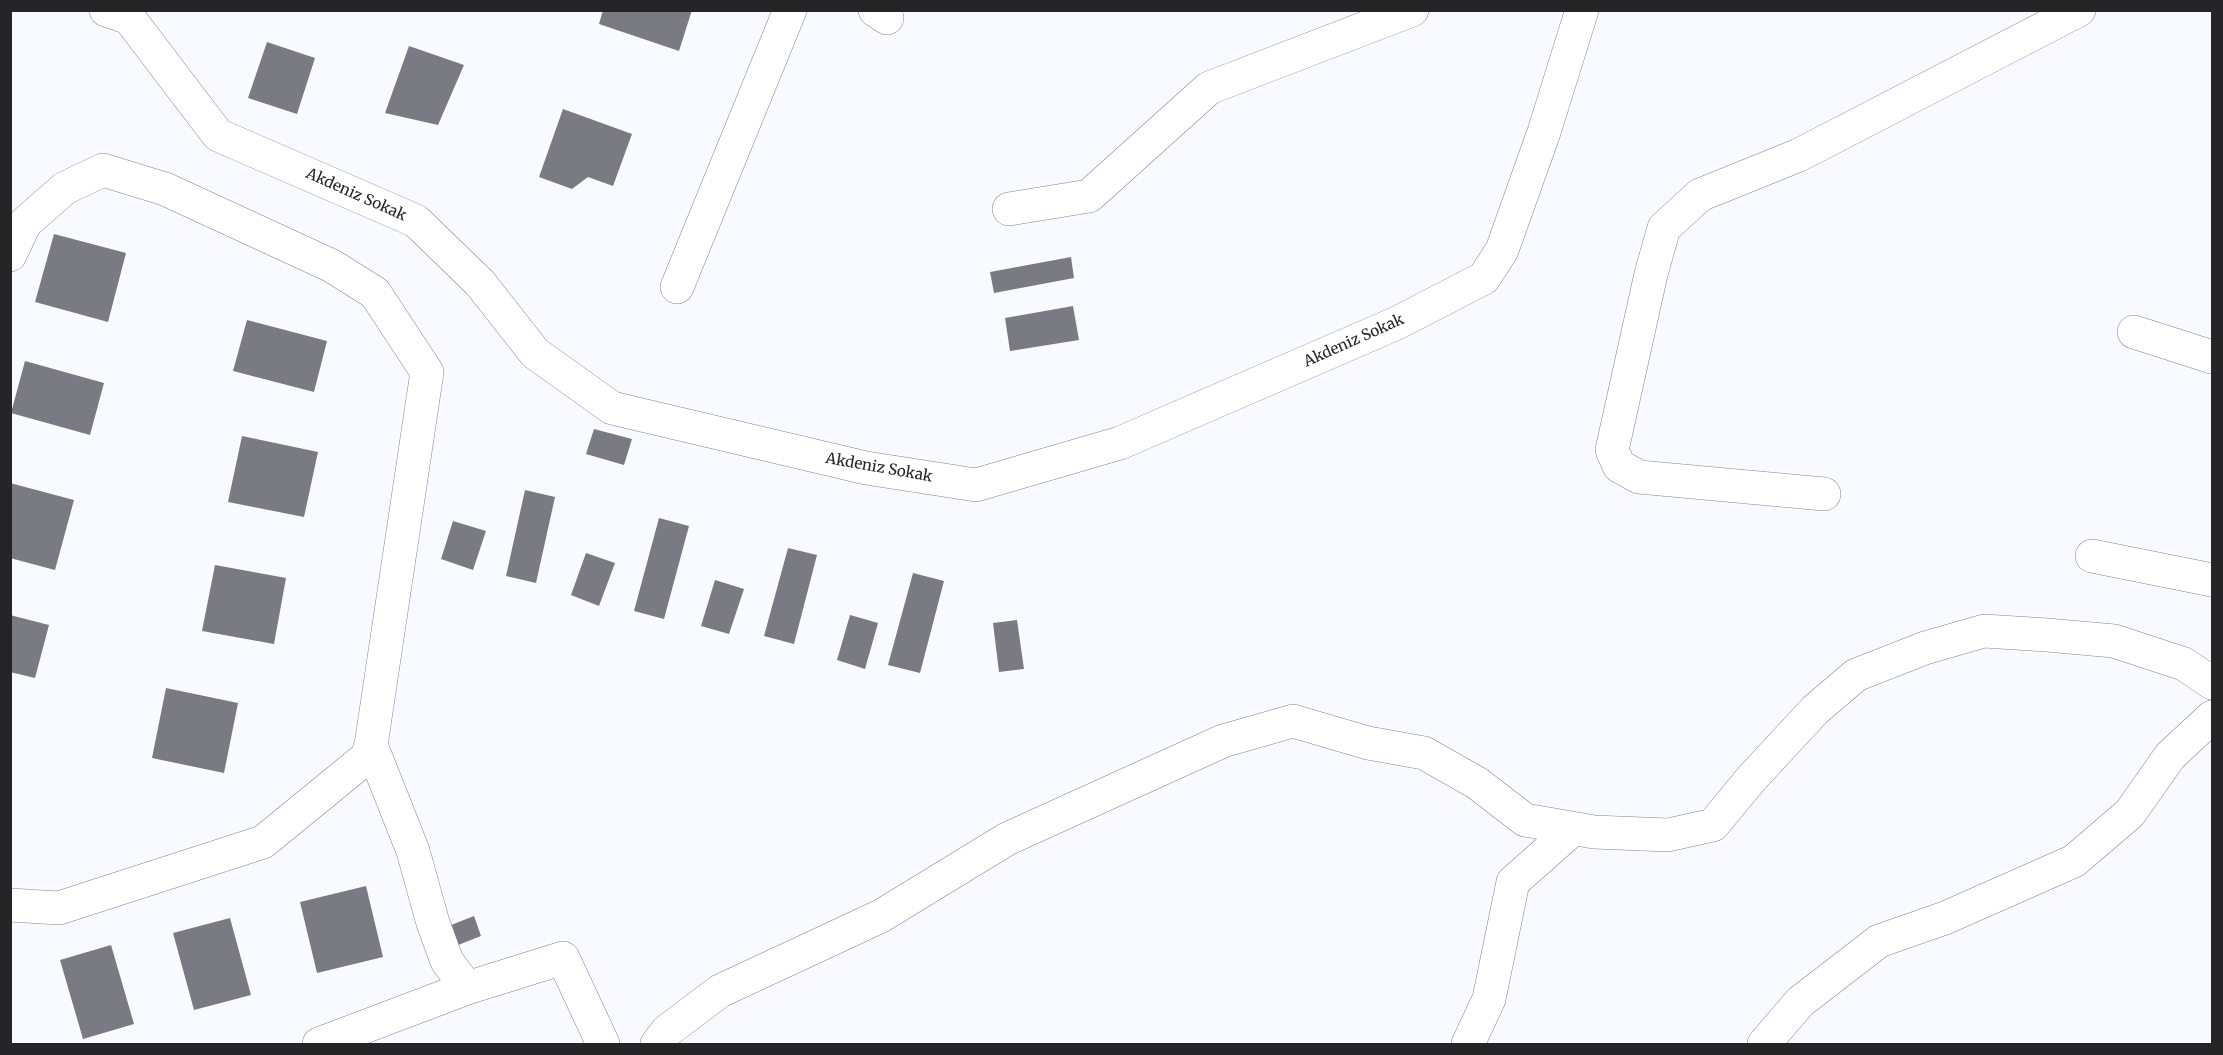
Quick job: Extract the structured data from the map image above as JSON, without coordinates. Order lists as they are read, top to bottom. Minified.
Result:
{"streets":{"street":["Akdeniz Sokak"]}}
